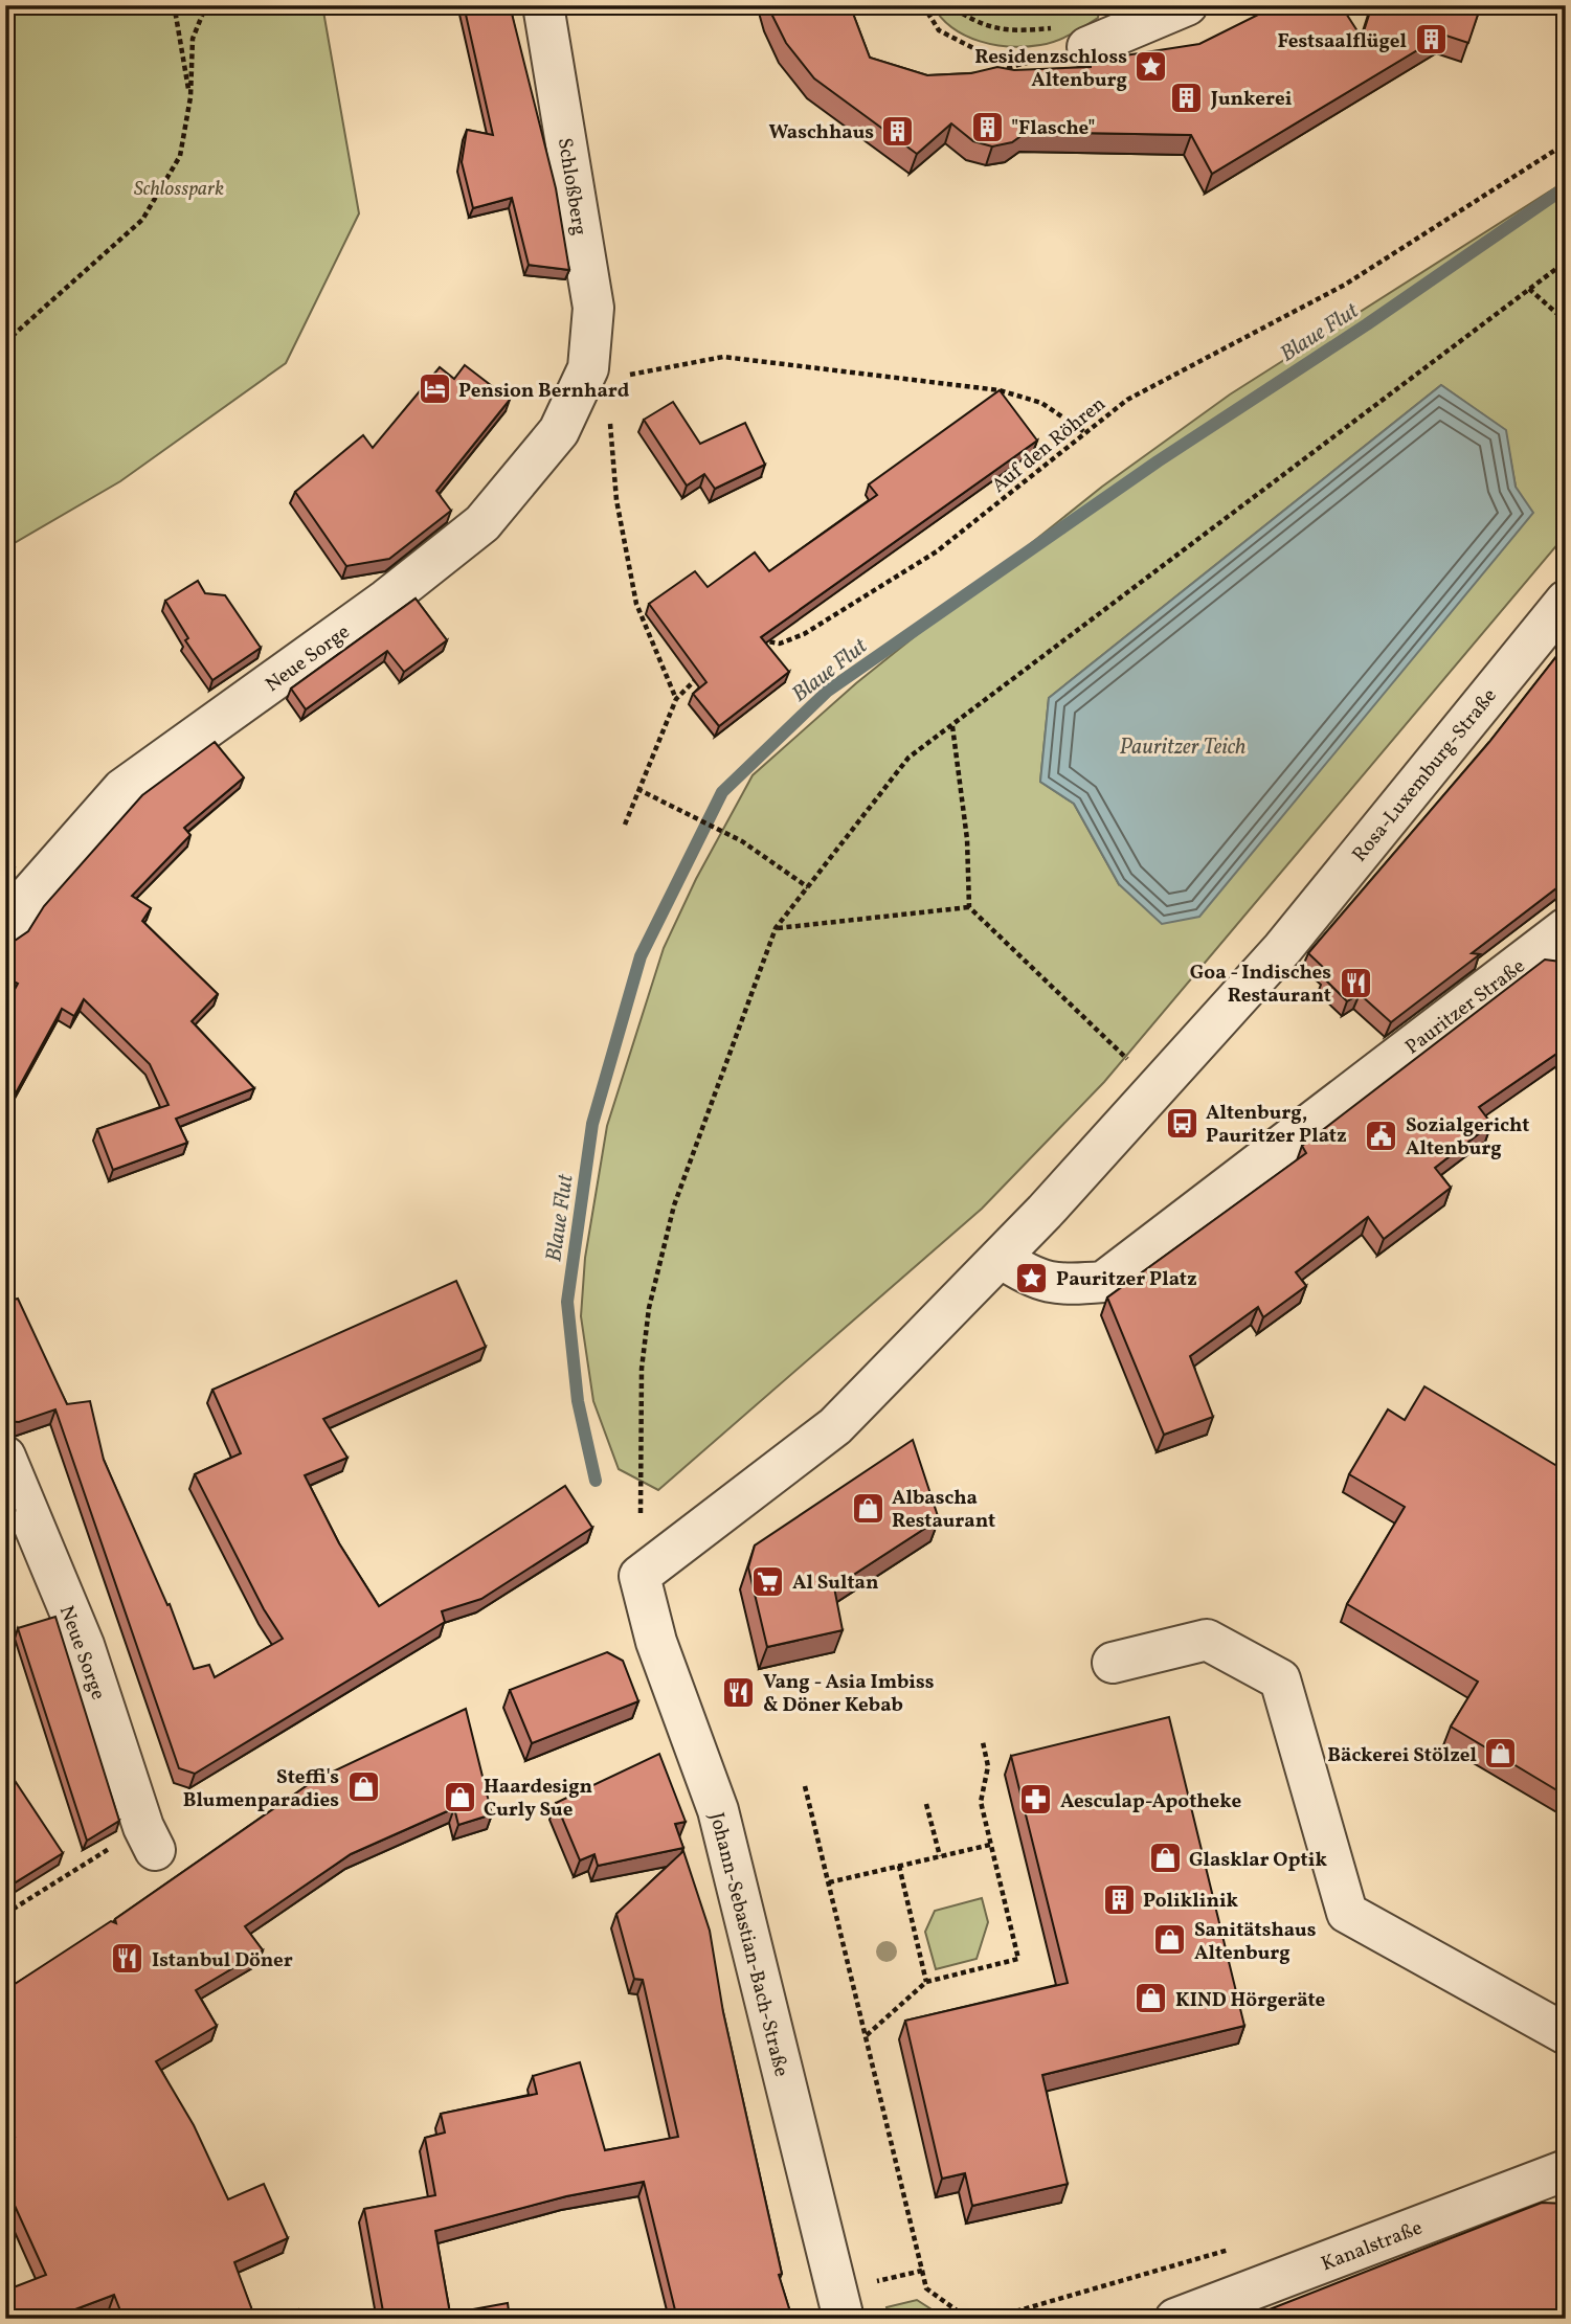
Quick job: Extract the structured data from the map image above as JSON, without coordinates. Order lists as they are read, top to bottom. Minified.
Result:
{"streets":{"street":["Schloßberg","Neue Sorge","Rosa-Luxemburg-Straße","Pauritzer Straße","Johann-Sebastian-Bach-Straße","Kanalstraße"],"path":["Auf den Röhren"]},"crossings":[["Schloßberg","Neue Sorge"],["Rosa-Luxemburg-Straße","Pauritzer Straße"],["Rosa-Luxemburg-Straße","Johann-Sebastian-Bach-Straße"],["Pauritzer Straße","Johann-Sebastian-Bach-Straße"]],"water":["Blaue Flut","Pauritzer Teich"],"parks":["Schlosspark"],"places":{"building":["Festsaalflügel","Junkerei","\"Flasche\"","Waschhaus","Poliklinik"],"place":["Residenzschloss Altenburg","Pauritzer Platz"],"hotel":["Pension Bernhard"],"restaurant":["Goa - Indisches Restaurant","Vang - Asia Imbiss & Döner Kebab","Istanbul Döner"],"bus stop":["Altenburg, Pauritzer Platz"],"public building":["Sozialgericht Altenburg"],"shop":["Albascha Restaurant","Bäckerei Stölzel","Steffi's Blumenparadies","Haardesign Curly Sue","Glasklar Optik","Sanitätshaus Altenburg","KIND Hörgeräte"],"supermarket":["Al Sultan"],"pharmacy":["Aesculap-Apotheke"]}}
